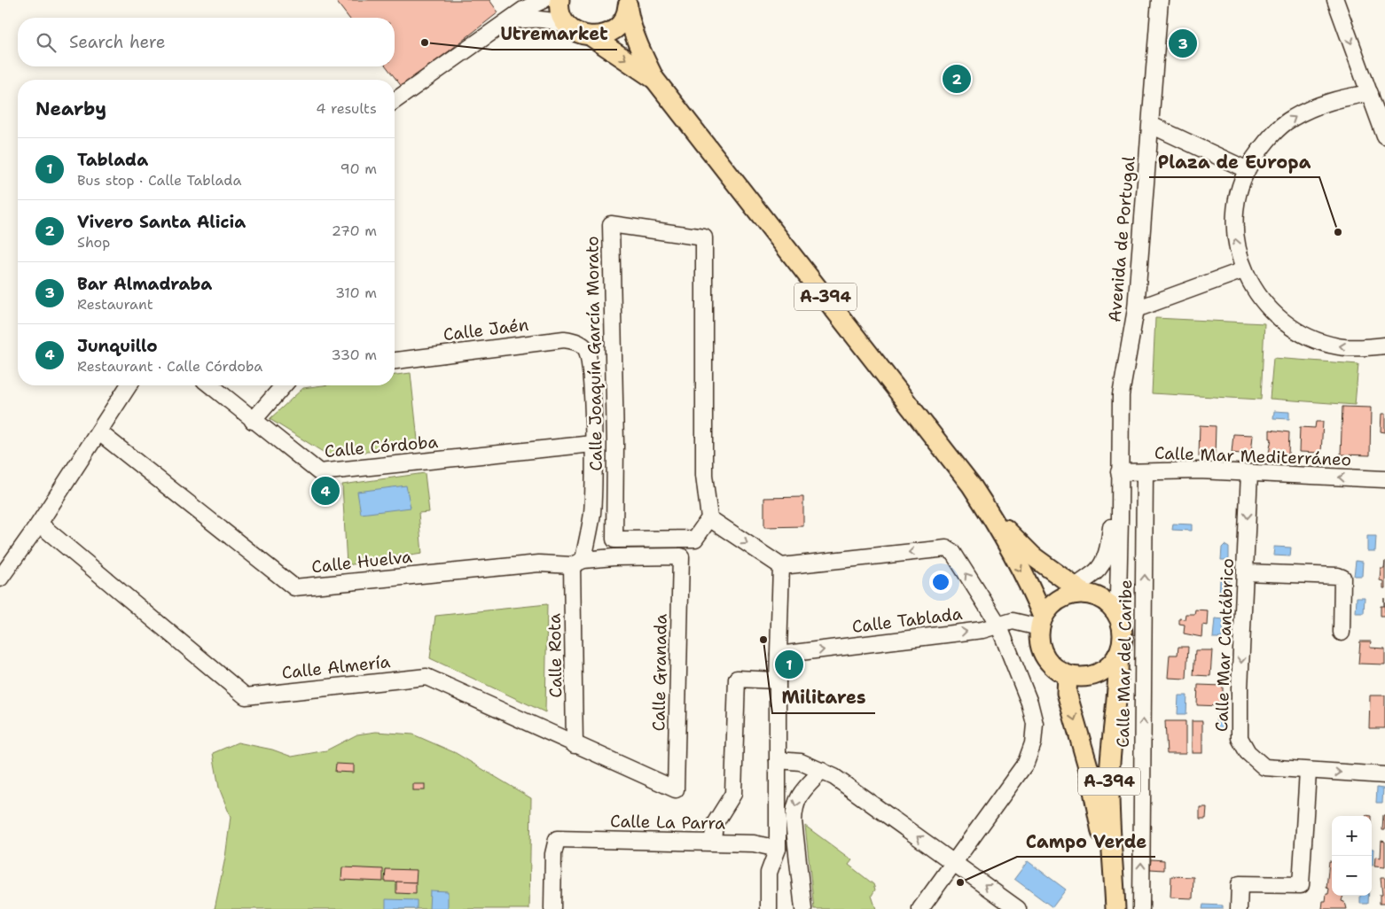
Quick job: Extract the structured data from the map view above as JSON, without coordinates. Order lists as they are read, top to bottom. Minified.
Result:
{"streets":{"main road":["A-394"],"street":["Avenida de Portugal","Calle Jaén","Calle Joaquín García Morato","Calle Córdoba","Calle Mar Mediterráneo","Calle Huelva","Calle Tablada","Calle Mar Cantábrico","Calle Rota","Calle Mar del Caribe","Calle Almería","Calle Granada","Calle La Parra"]},"crossings":[["Avenida de Portugal","A-394"],["Avenida de Portugal","Calle Mar Mediterráneo"],["Avenida de Portugal","Calle Tablada"],["A-394","Calle Tablada"],["Calle Jaén","Calle Rota"],["Calle Córdoba","Calle Rota"],["Calle Mar Mediterráneo","Calle Mar Cantábrico"],["Calle Mar Mediterráneo","Calle Mar del Caribe"],["Calle Huelva","Calle Rota"],["Calle Huelva","Calle Granada"],["Calle Rota","Calle Almería"],["Calle Almería","Calle Granada"]],"one_way":["Calle Mar Mediterráneo","Calle Tablada","Calle Mar del Caribe"],"places":["Utremarket","Plaza de Europa","Militares","Campo Verde"],"page":{"search":"Search here","pins":["3","2","4","1"],"heading":["Nearby","4 results"],"list":[{"mark":"1","name":"Tablada","note":"Bus stop · Calle Tablada","value":"90 m"},{"mark":"2","name":"Vivero Santa Alicia","note":"Shop","value":"270 m"},{"mark":"3","name":"Bar Almadraba","note":"Restaurant","value":"310 m"},{"mark":"4","name":"Junquillo","note":"Restaurant · Calle Córdoba","value":"330 m"}],"map_buttons":["+","−"]}}
